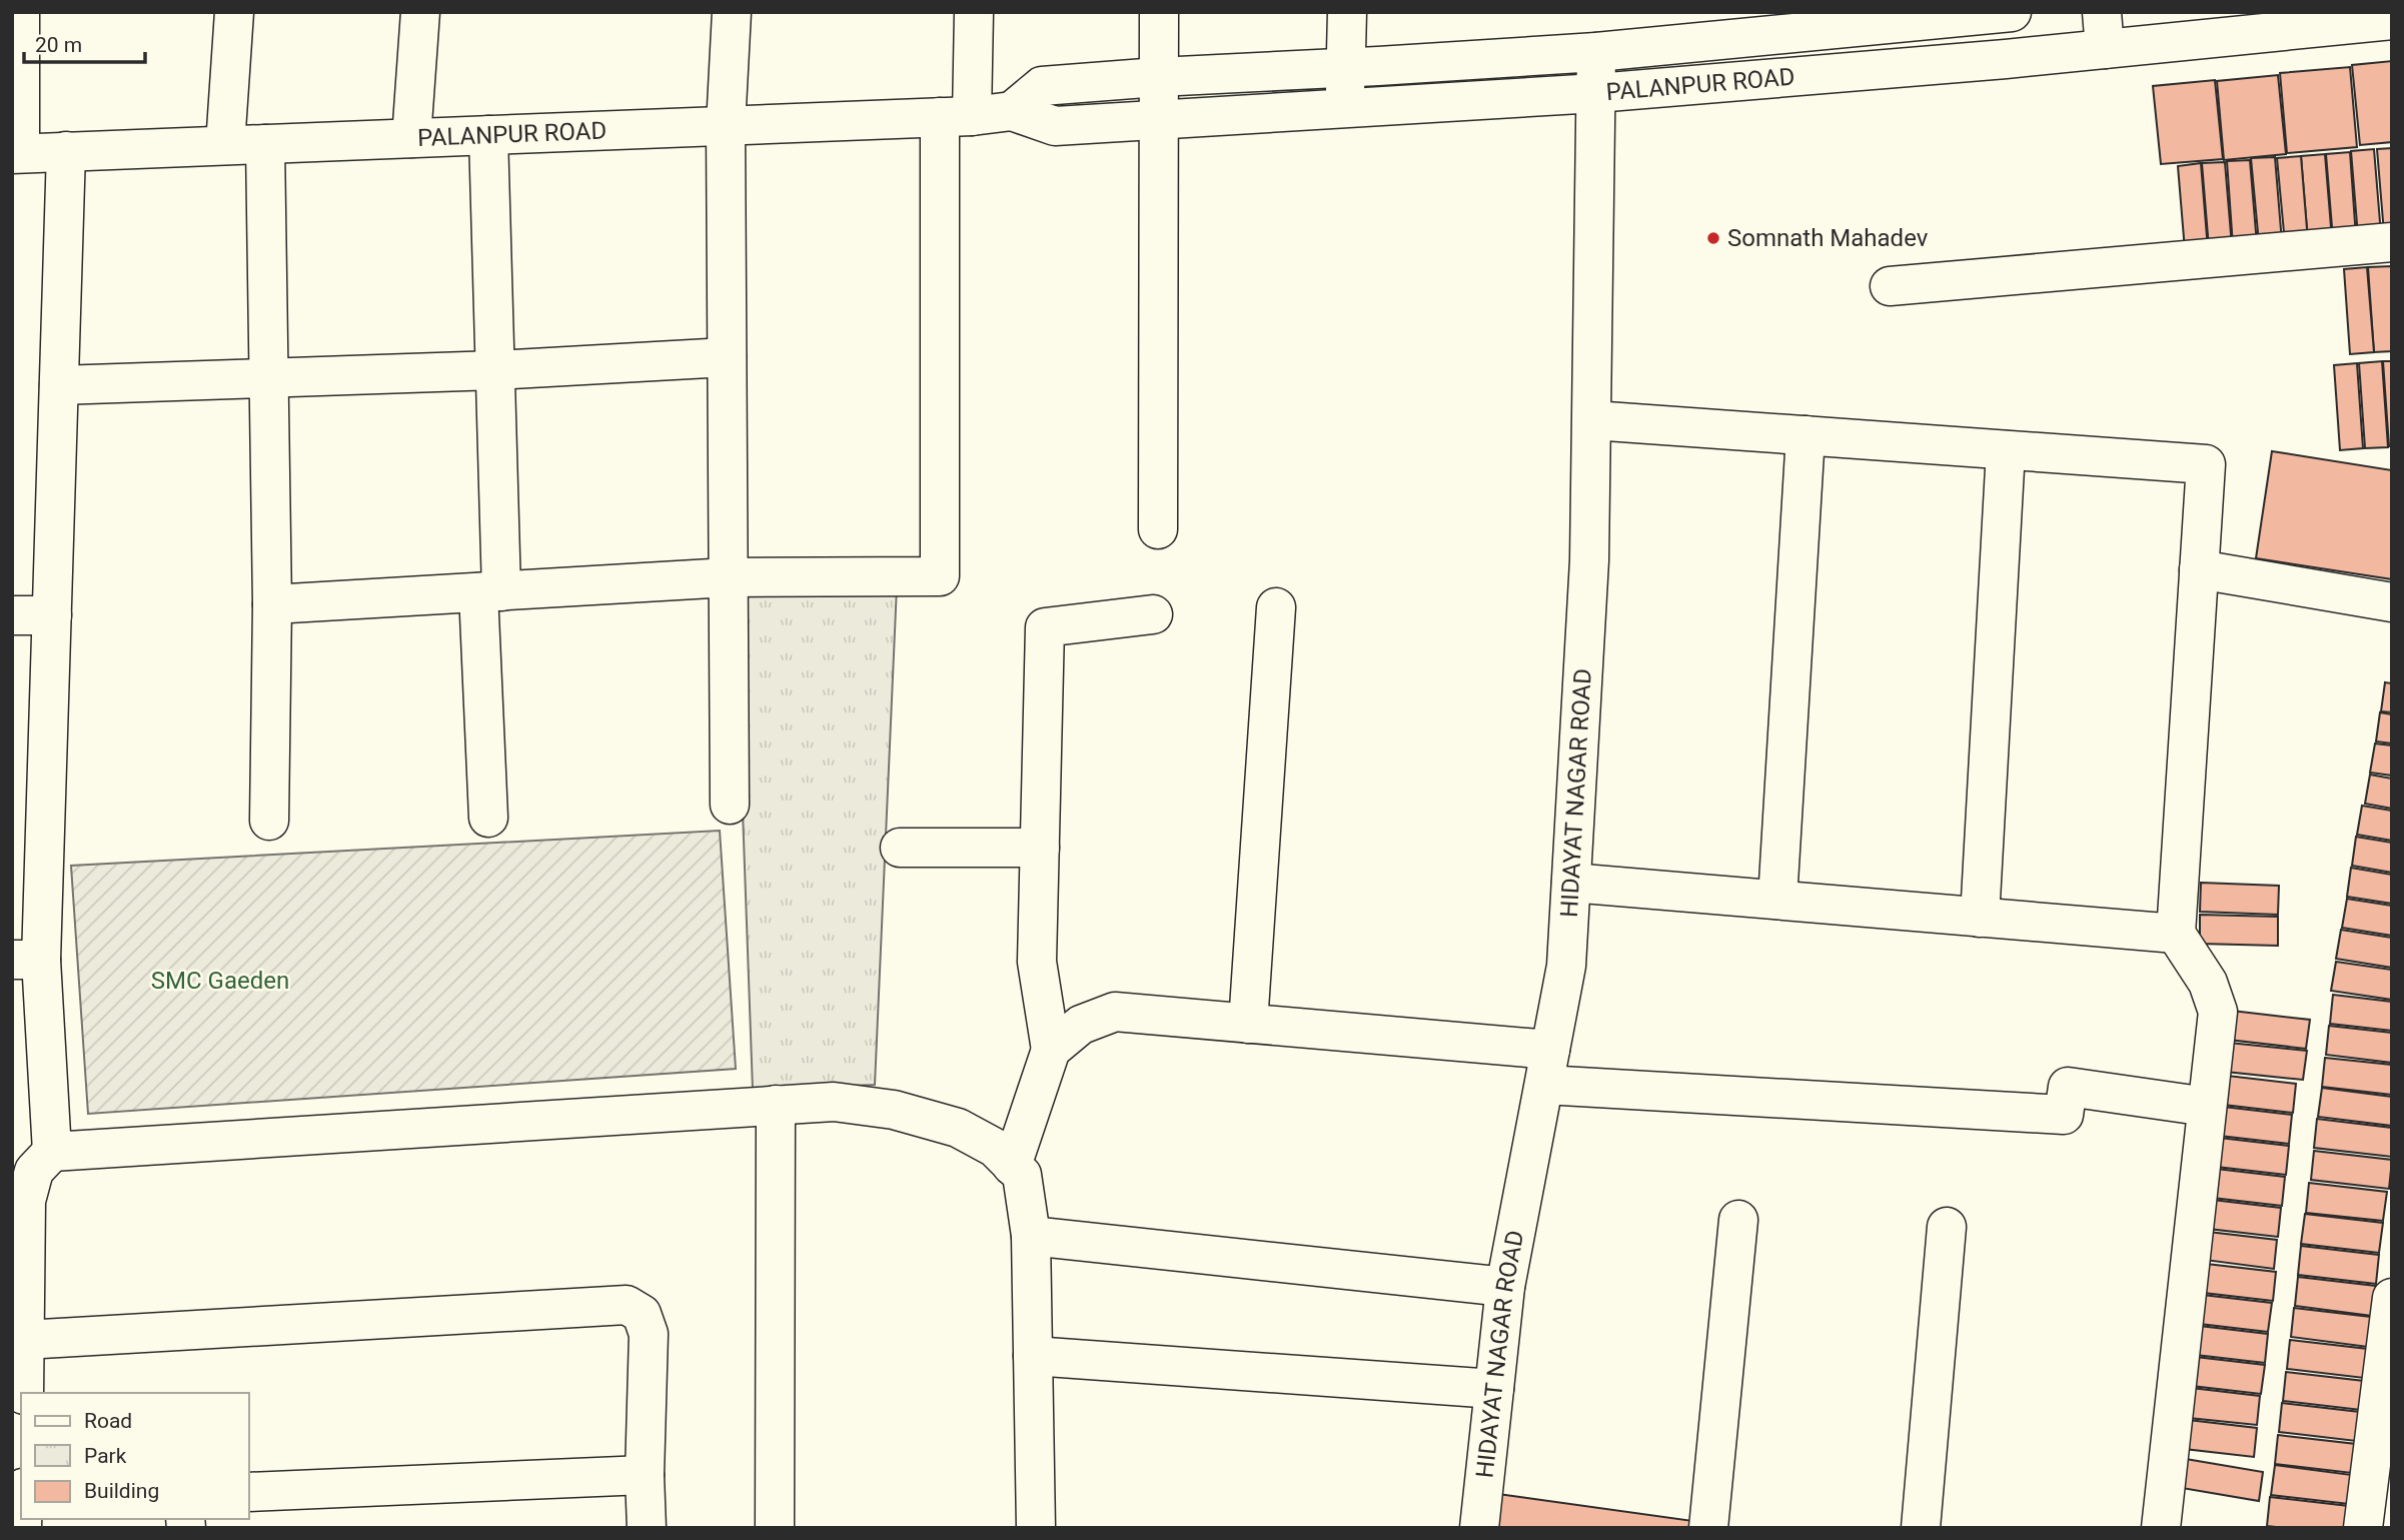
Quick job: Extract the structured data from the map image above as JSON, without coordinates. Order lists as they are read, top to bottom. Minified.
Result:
{"streets":{"street":["PALANPUR ROAD","HIDAYAT NAGAR ROAD"]},"crossings":[["PALANPUR ROAD","HIDAYAT NAGAR ROAD"]],"parks":["SMC Gaeden"],"places":["Somnath Mahadev"],"legend":["Road","Park","Building"],"scale_bar":"20 m"}
